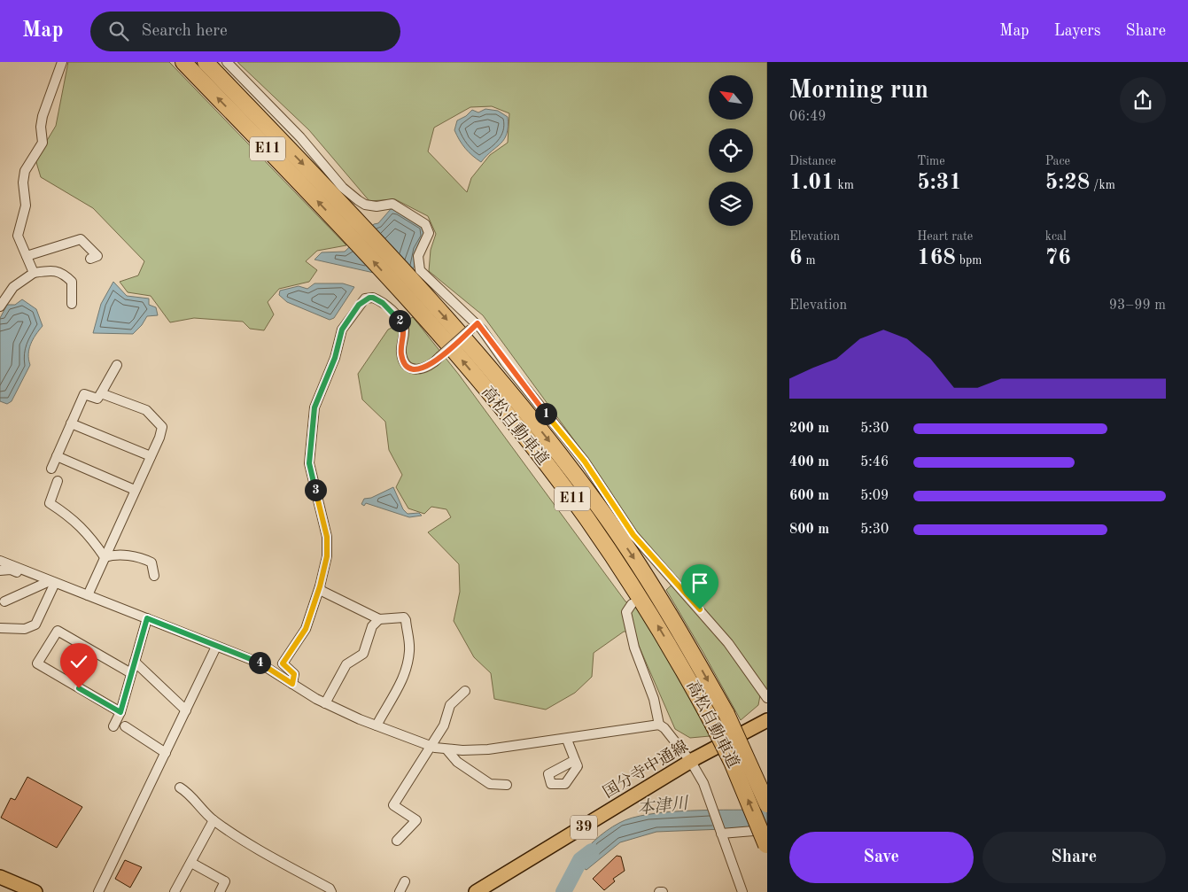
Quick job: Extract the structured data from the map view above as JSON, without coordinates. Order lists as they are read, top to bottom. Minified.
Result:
{"streets":{"highway":["E11","高松自動車道"],"main road":["国分寺中通線","39"]},"water":["本津川"],"north":"top left","page":{"header":"Map","search":"Search here","nav":["Map","Layers","Share"],"heading":["Morning run","06:49"],"stats":[["Distance","1.01 km"],["Time","5:31"],["Pace","5:28 /km"],["Elevation","6 m"],["Heart rate","168 bpm"],["kcal","76"]],"chart":["Elevation","93–99 m"],"pins":["2","1","3","4"],"list":[{"name":"200 m","note":"5:30"},{"name":"400 m","note":"5:46"},{"name":"600 m","note":"5:09"},{"name":"800 m","note":"5:30"}],"buttons":["Save","Share"]}}
